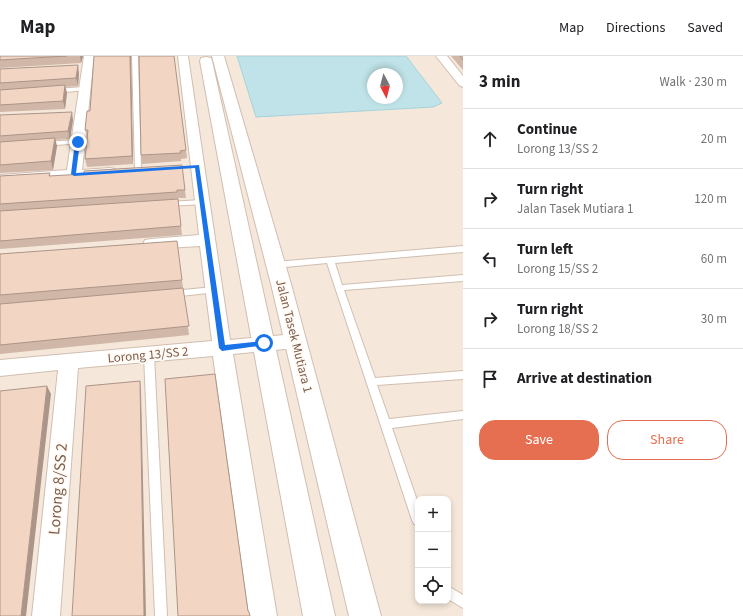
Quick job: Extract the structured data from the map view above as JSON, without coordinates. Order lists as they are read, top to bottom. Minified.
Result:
{"streets":{"street":["Jalan Tasek Mutiara 1","Lorong 13/SS 2","Lorong 8/SS 2"]},"crossings":[["Jalan Tasek Mutiara 1","Lorong 13/SS 2"],["Lorong 13/SS 2","Lorong 8/SS 2"]],"north":"bottom","page":{"header":"Map","nav":["Map","Directions","Saved"],"heading":["3 min","Walk · 230 m"],"list":[["Continue","Lorong 13/SS 2","20 m"],["Turn right","Jalan Tasek Mutiara 1","120 m"],["Turn left","Lorong 15/SS 2","60 m"],["Turn right","Lorong 18/SS 2","30 m"],"Arrive at destination"],"buttons":["Save","Share"],"map_buttons":["+","−"]}}
